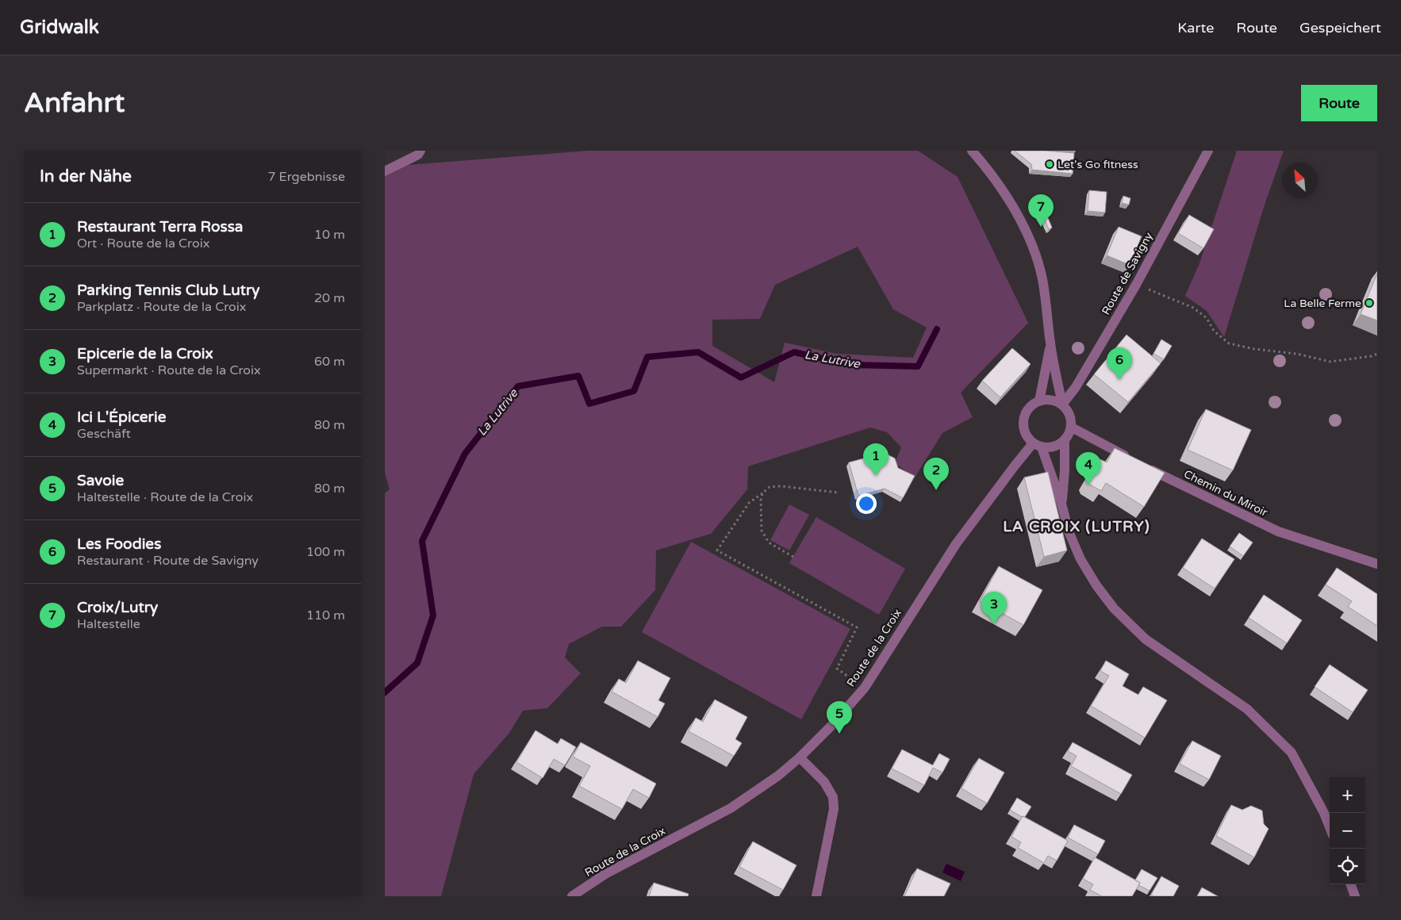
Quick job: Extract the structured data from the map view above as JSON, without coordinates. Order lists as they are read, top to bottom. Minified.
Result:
{"streets":{"street":["Route de Savigny","Chemin du Miroir","Route de la Croix"]},"crossings":[["Route de Savigny","Chemin du Miroir"],["Route de Savigny","Route de la Croix"],["Chemin du Miroir","Route de la Croix"]],"districts":["LA CROIX (LUTRY)"],"water":["La Lutrive"],"places":["Let's Go fitness","La Belle Ferme"],"north":"top left","page":{"header":"Gridwalk","nav":["Karte","Route","Gespeichert"],"buttons":"Route","title":"Anfahrt","heading":["In der Nähe","7 Ergebnisse"],"pins":["7","6","1","4","2","3","5"],"list":[{"mark":"1","name":"Restaurant Terra Rossa","note":"Ort · Route de la Croix","value":"10 m"},{"mark":"2","name":"Parking Tennis Club Lutry","note":"Parkplatz · Route de la Croix","value":"20 m"},{"mark":"3","name":"Epicerie de la Croix","note":"Supermarkt · Route de la Croix","value":"60 m"},{"mark":"4","name":"Ici L'Épicerie","note":"Geschäft","value":"80 m"},{"mark":"5","name":"Savoie","note":"Haltestelle · Route de la Croix","value":"80 m"},{"mark":"6","name":"Les Foodies","note":"Restaurant · Route de Savigny","value":"100 m"},{"mark":"7","name":"Croix/Lutry","note":"Haltestelle","value":"110 m"}],"map_buttons":["+","−"]}}
